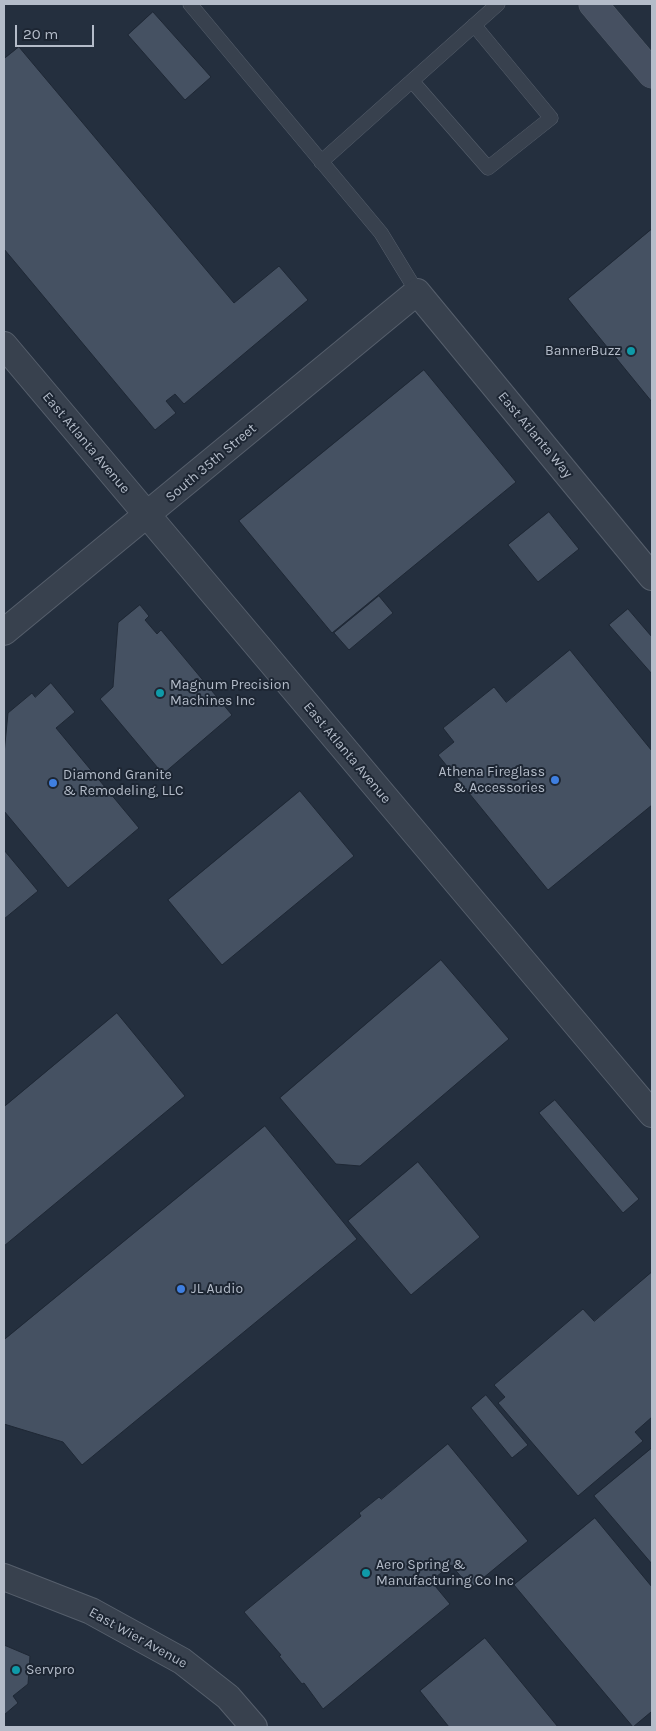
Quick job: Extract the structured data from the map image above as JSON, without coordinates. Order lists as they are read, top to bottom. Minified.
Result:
{"streets":{"street":["East Atlanta Way","East Atlanta Avenue","South 35th Street","East Wier Avenue"]},"crossings":[["East Atlanta Way","South 35th Street"],["East Atlanta Avenue","South 35th Street"]],"places":["BannerBuzz","Magnum Precision Machines Inc","Athena Fireglass & Accessories","Diamond Granite & Remodeling, LLC","JL Audio","Aero Spring & Manufacturing Co Inc","Servpro"],"scale_bar":"20 m"}
